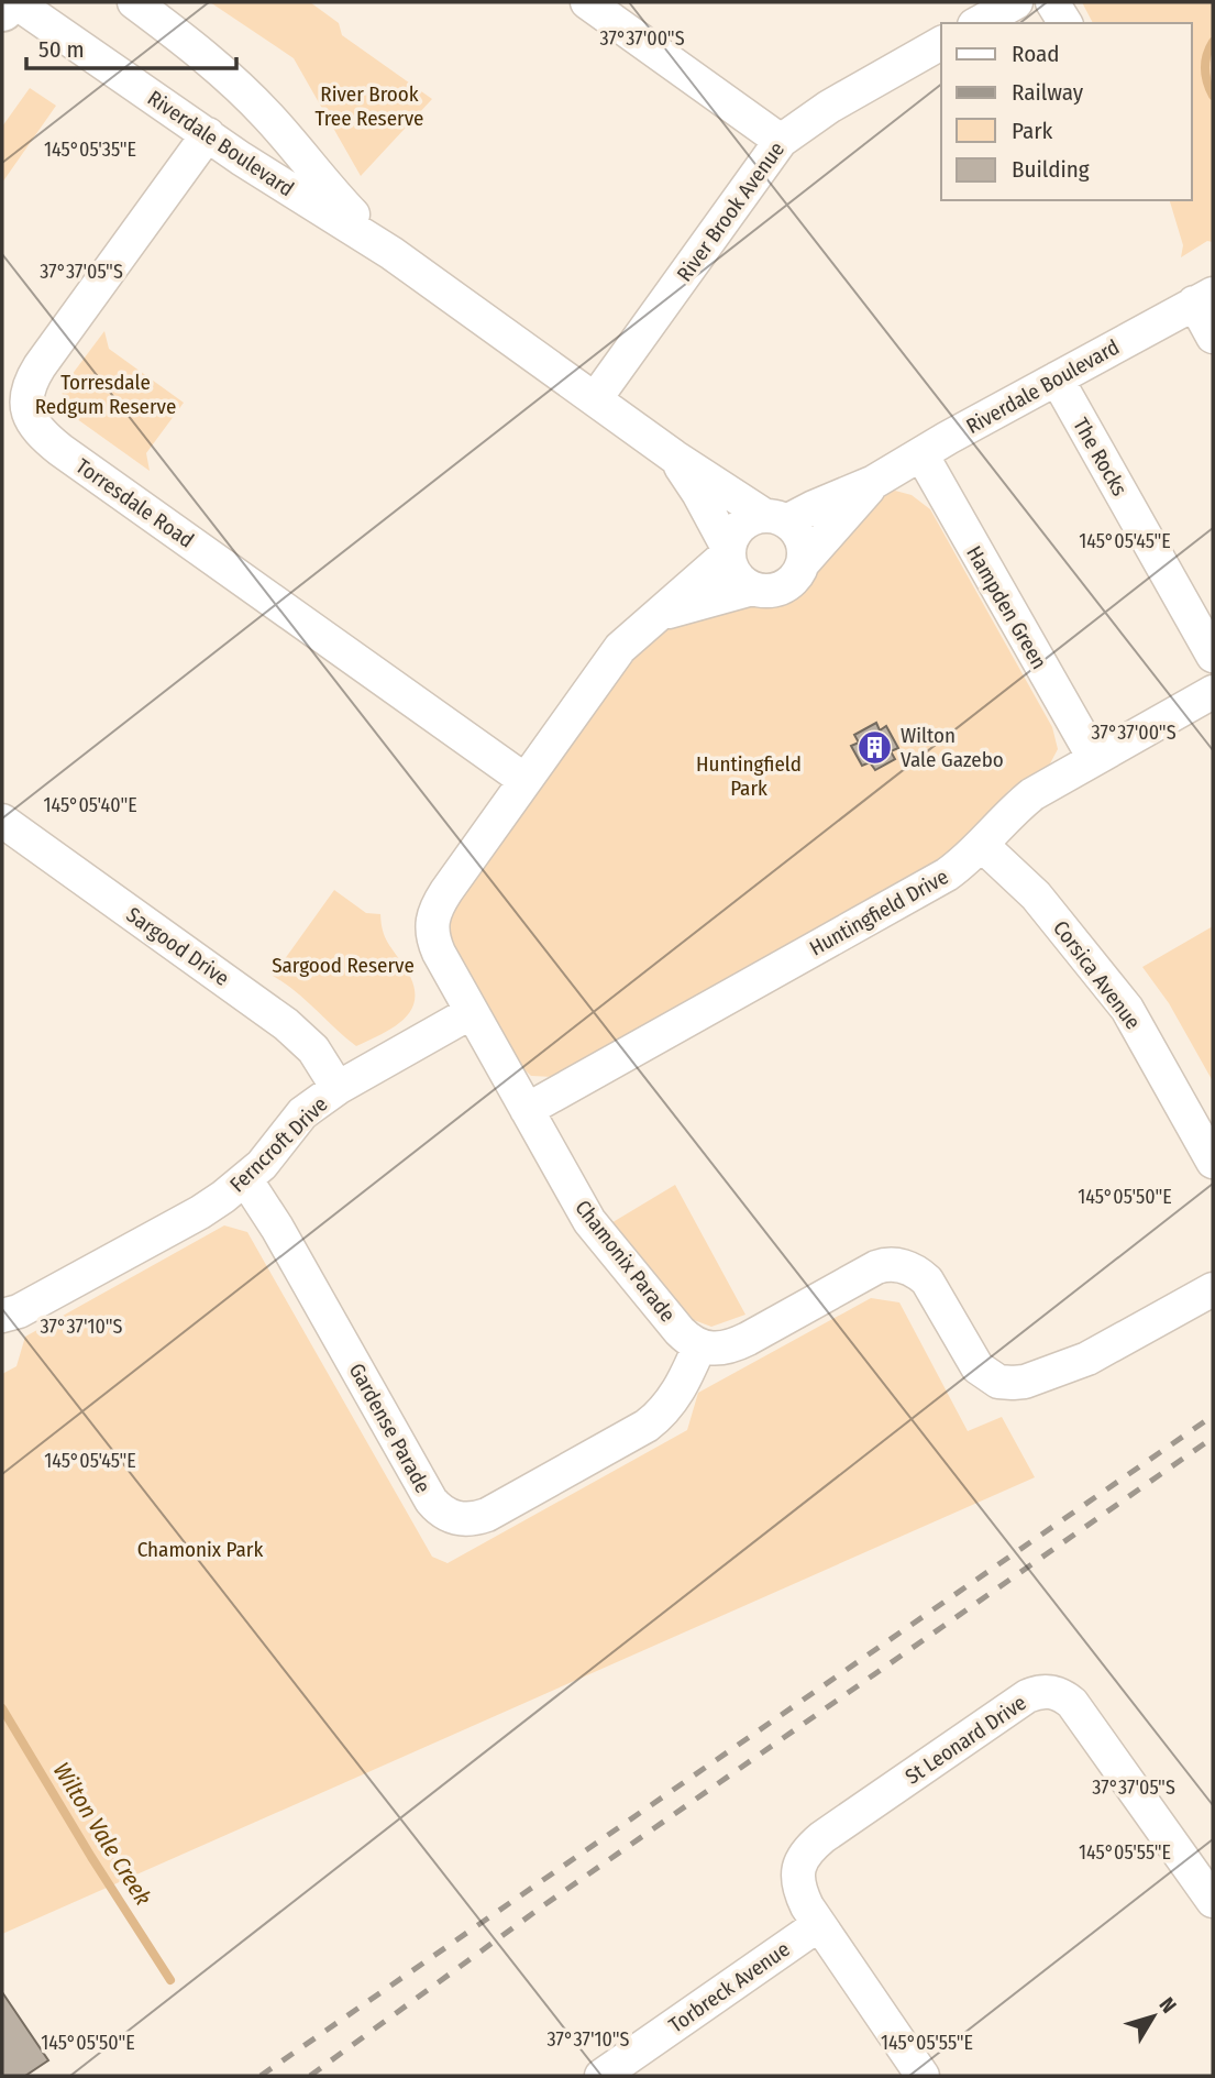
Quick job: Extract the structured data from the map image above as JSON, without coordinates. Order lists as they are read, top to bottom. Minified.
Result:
{"streets":{"street":["Riverdale Boulevard","River Brook Avenue","The Rocks","Torresdale Road","Hampden Green","Huntingfield Drive","Sargood Drive","Corsica Avenue","Ferncroft Drive","Chamonix Parade","Gardense Parade","St Leonard Drive","Torbreck Avenue"]},"crossings":[["Riverdale Boulevard","River Brook Avenue"],["Riverdale Boulevard","The Rocks"],["Riverdale Boulevard","Torresdale Road"],["Riverdale Boulevard","Hampden Green"],["Riverdale Boulevard","Chamonix Parade"],["Torresdale Road","Chamonix Parade"],["Hampden Green","Huntingfield Drive"],["Huntingfield Drive","Corsica Avenue"],["Huntingfield Drive","Chamonix Parade"],["Sargood Drive","Ferncroft Drive"],["Ferncroft Drive","Chamonix Parade"],["Ferncroft Drive","Gardense Parade"],["Chamonix Parade","Gardense Parade"],["St Leonard Drive","Torbreck Avenue"]],"water":["Wilton Vale Creek"],"parks":["River Brook Tree Reserve","Torresdale Redgum Reserve","Huntingfield Park","Sargood Reserve","Chamonix Park"],"places":{"building":["Wilton Vale Gazebo"]},"legend":["Road","Railway","Park","Building"],"scale_bar":"50 m","north":"top right","coordinates":["37°37'00\"S","145°05'35\"E","37°37'05\"S","145°05'45\"E","145°05'40\"E","145°05'50\"E","37°37'10\"S","145°05'55\"E"]}
